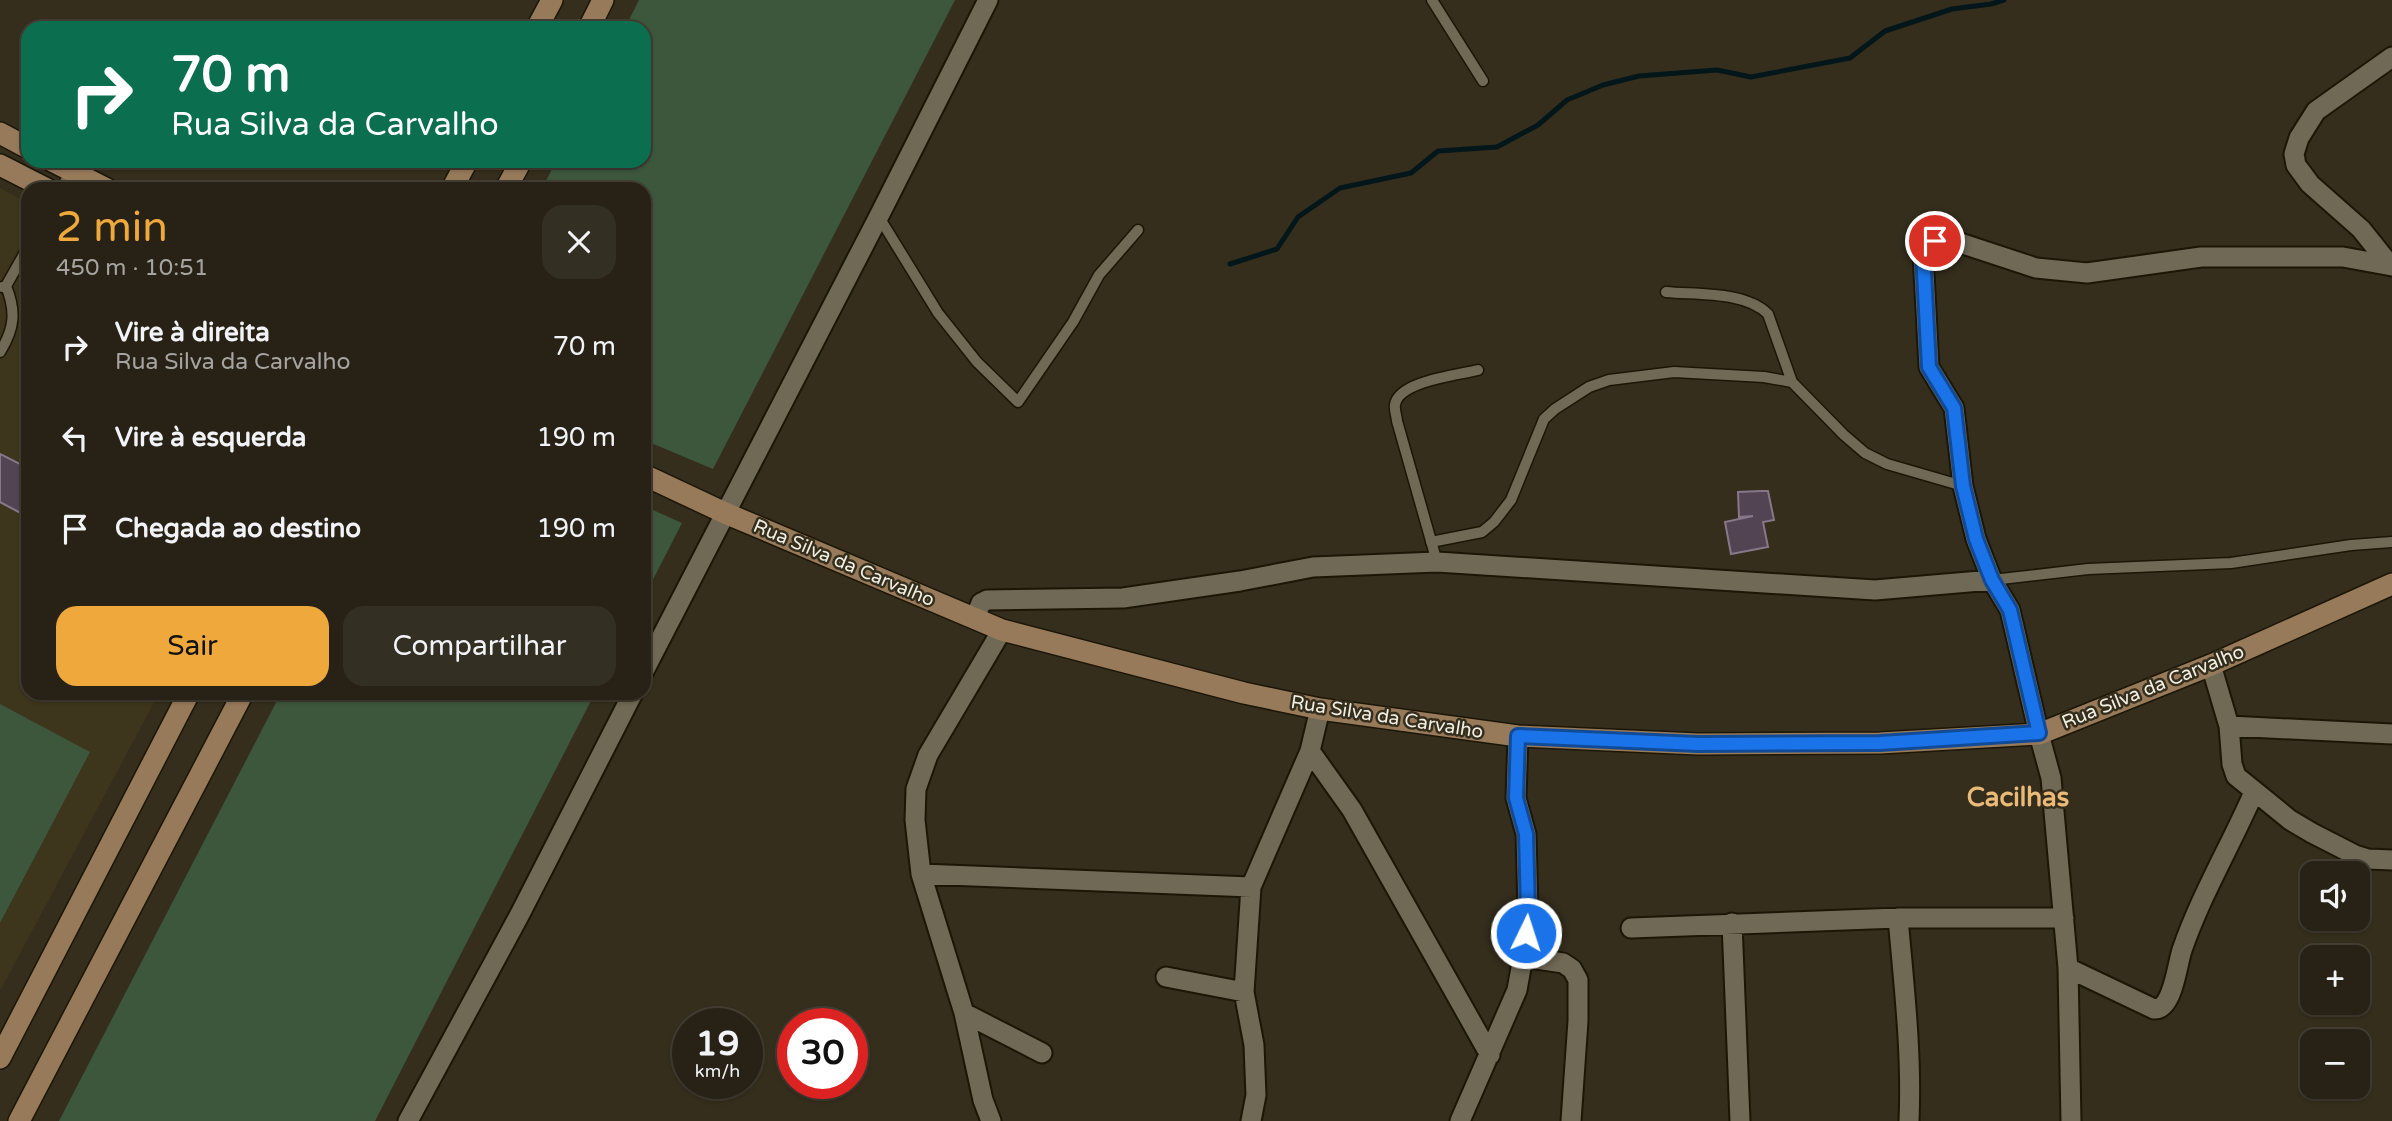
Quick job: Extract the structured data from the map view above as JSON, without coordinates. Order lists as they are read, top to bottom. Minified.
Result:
{"streets":{"street":["Rua Silva da Carvalho"]},"districts":["Cacilhas"],"page":{"turn":["70 m","Rua Silva da Carvalho"],"heading":["2 min","450 m · 10:51"],"list":[{"name":"Vire à direita","note":"Rua Silva da Carvalho","value":"70 m"},{"name":"Vire à esquerda","value":"190 m"},{"name":"Chegada ao destino","value":"190 m"}],"buttons":["Sair","Compartilhar"],"map_buttons":["+","−"],"speed":"19 km/h","limit":"30"}}
